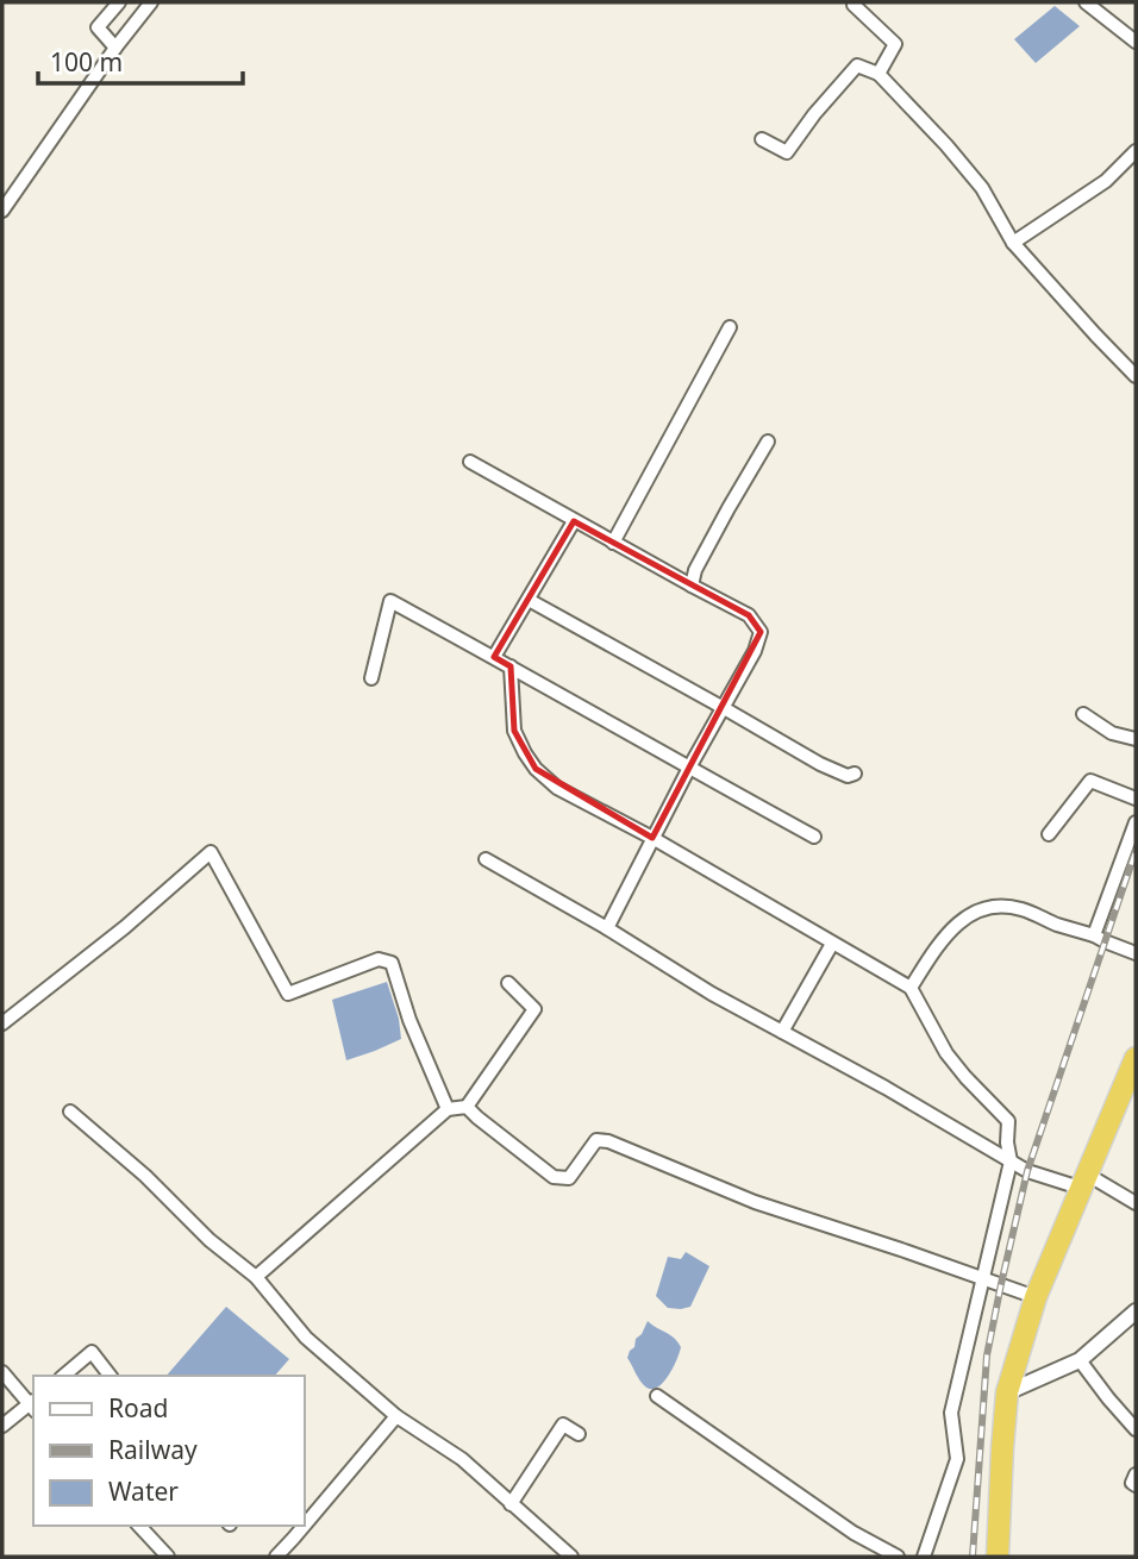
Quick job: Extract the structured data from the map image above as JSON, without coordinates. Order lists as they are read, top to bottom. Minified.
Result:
{"legend":["Road","Railway","Water"],"scale_bar":"100 m"}
